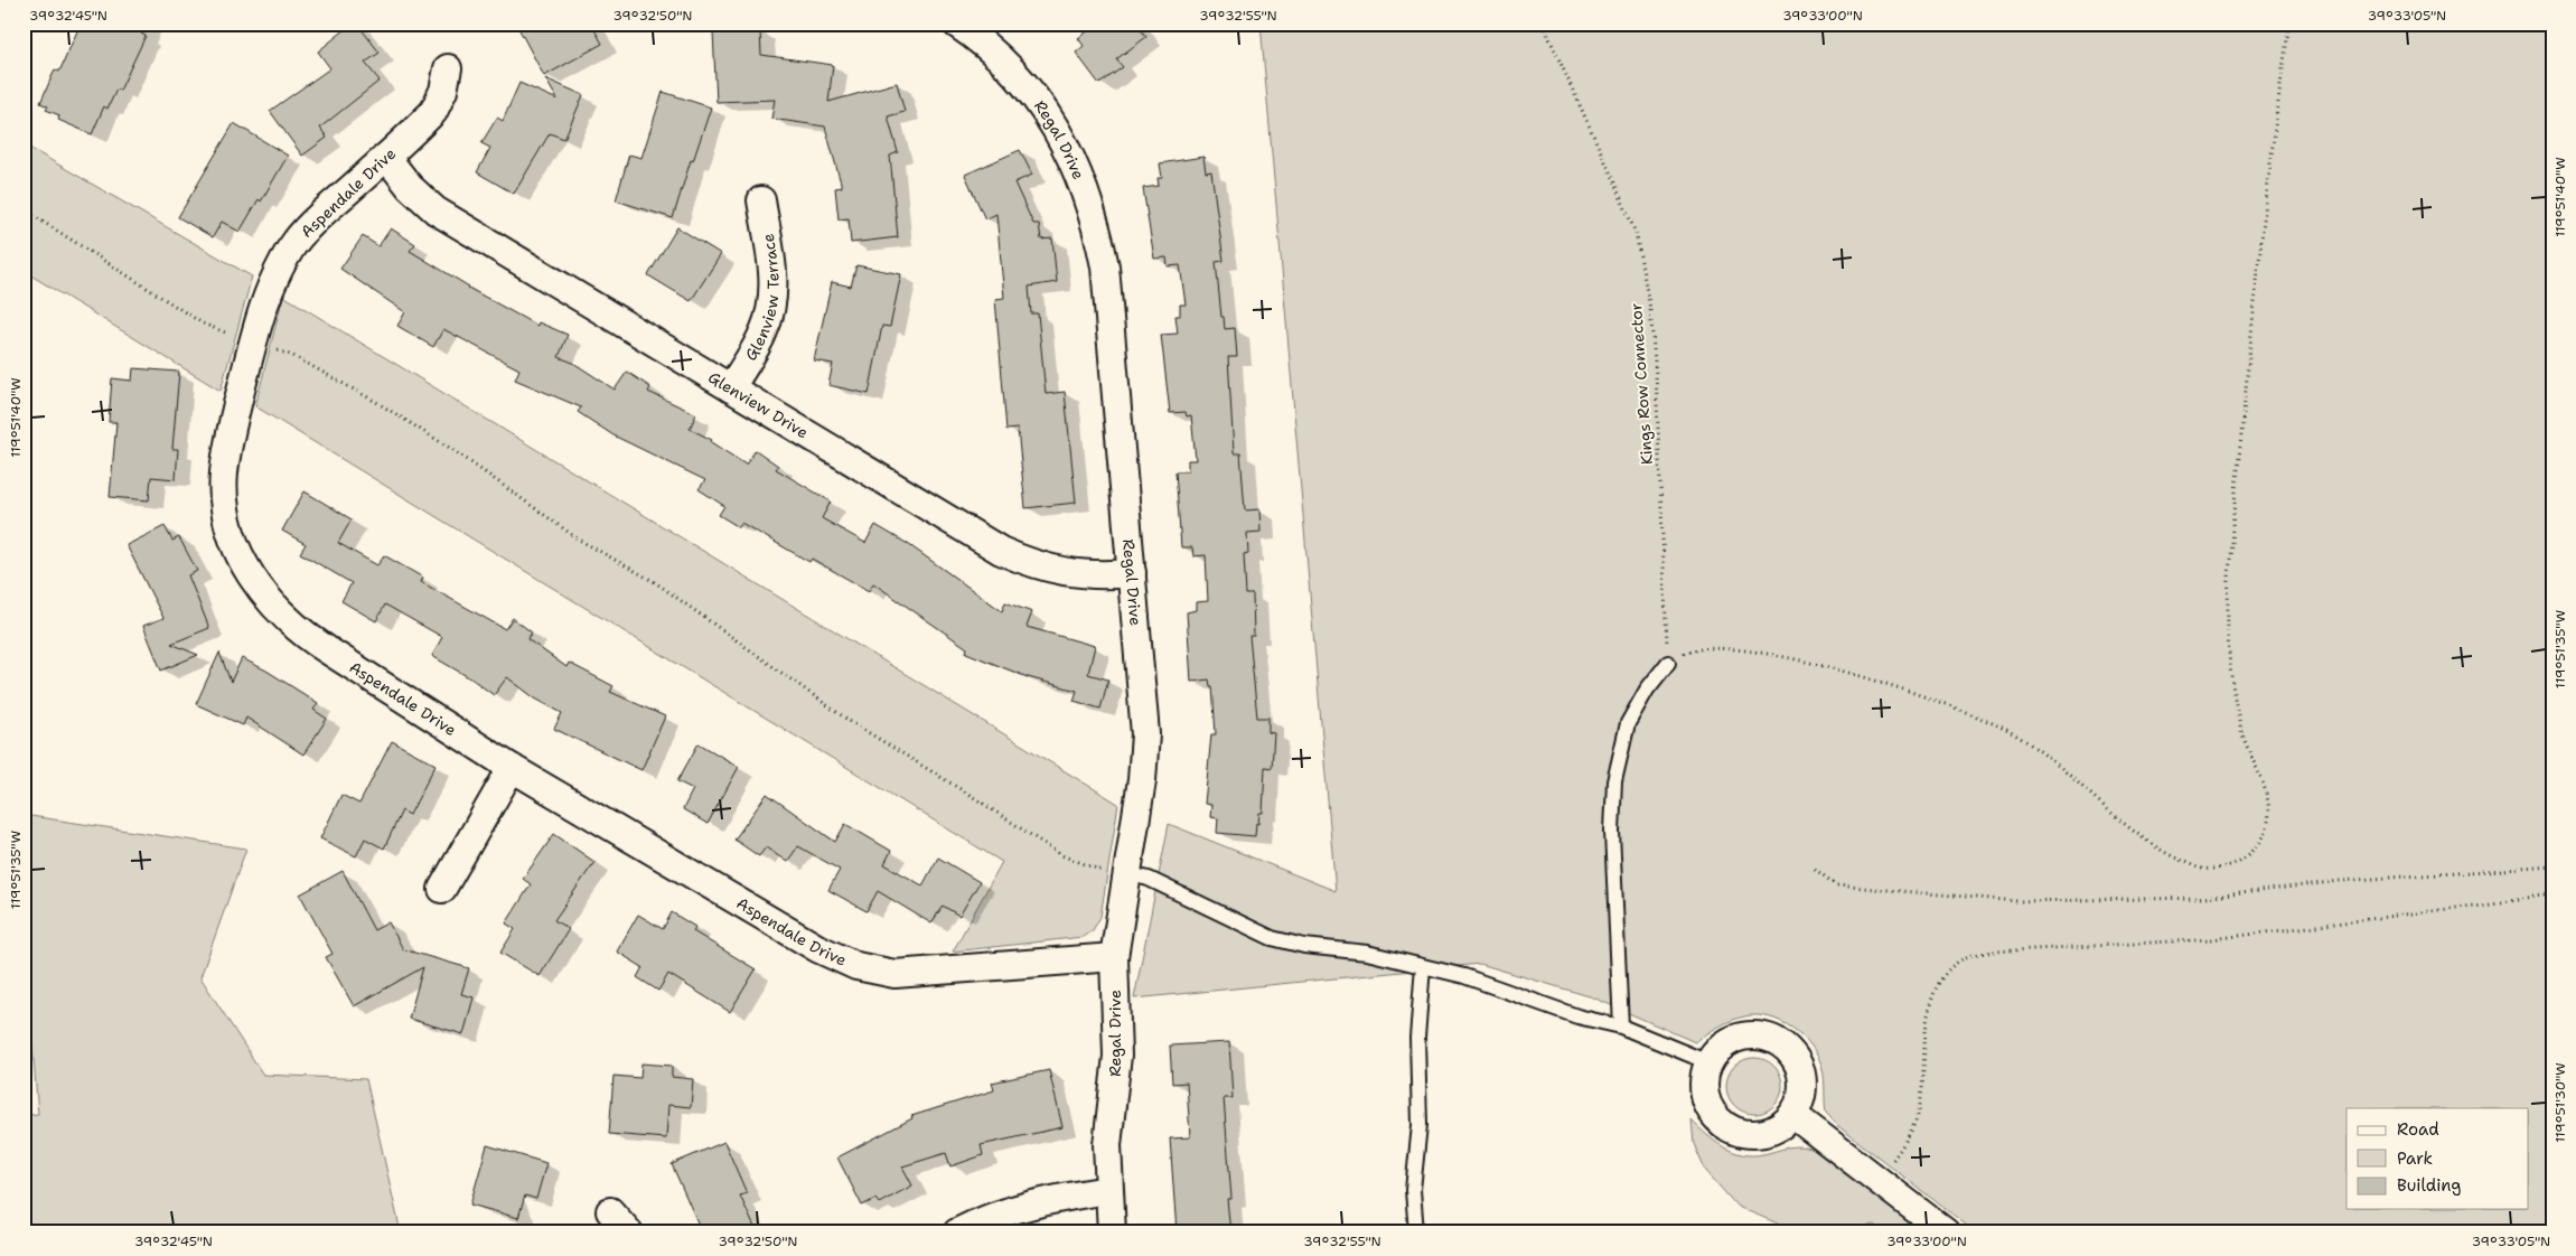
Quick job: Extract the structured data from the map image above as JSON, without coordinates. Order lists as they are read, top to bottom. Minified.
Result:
{"streets":{"street":["Regal Drive","Aspendale Drive","Glenview Terrace","Glenview Drive"],"path":["Kings Row Connector"]},"crossings":[["Regal Drive","Aspendale Drive"],["Regal Drive","Glenview Drive"],["Aspendale Drive","Glenview Drive"],["Glenview Terrace","Glenview Drive"]],"legend":["Road","Park","Building"],"coordinates":["39°32'45\"N","39°32'50\"N","39°32'55\"N","39°33'00\"N","39°33'05\"N","119°51'40\"W","119°51'35\"W","119°51'30\"W"]}
